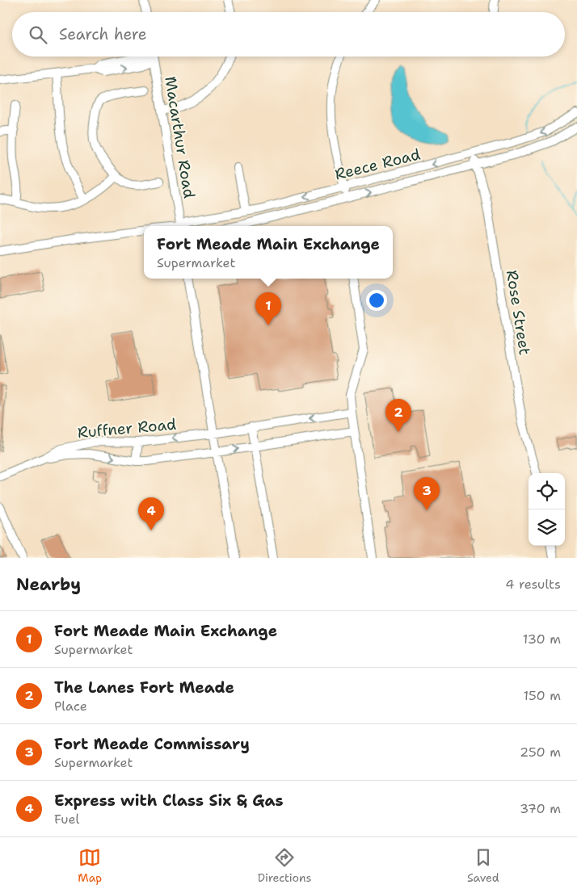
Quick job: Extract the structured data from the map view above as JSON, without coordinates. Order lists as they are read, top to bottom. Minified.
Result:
{"streets":{"street":["Macarthur Road","Reece Road","Rose Street","Ruffner Road"]},"crossings":[["Reece Road","Rose Street"]],"page":{"search":"Search here","popup":["Fort Meade Main Exchange","Supermarket"],"pins":["1","2","3","4"],"heading":["Nearby","4 results"],"list":[{"mark":"1","name":"Fort Meade Main Exchange","note":"Supermarket","value":"130 m"},{"mark":"2","name":"The Lanes Fort Meade","note":"Place","value":"150 m"},{"mark":"3","name":"Fort Meade Commissary","note":"Supermarket","value":"250 m"},{"mark":"4","name":"Express with Class Six & Gas","note":"Fuel","value":"370 m"}],"nav":["Map","Directions","Saved"]}}
